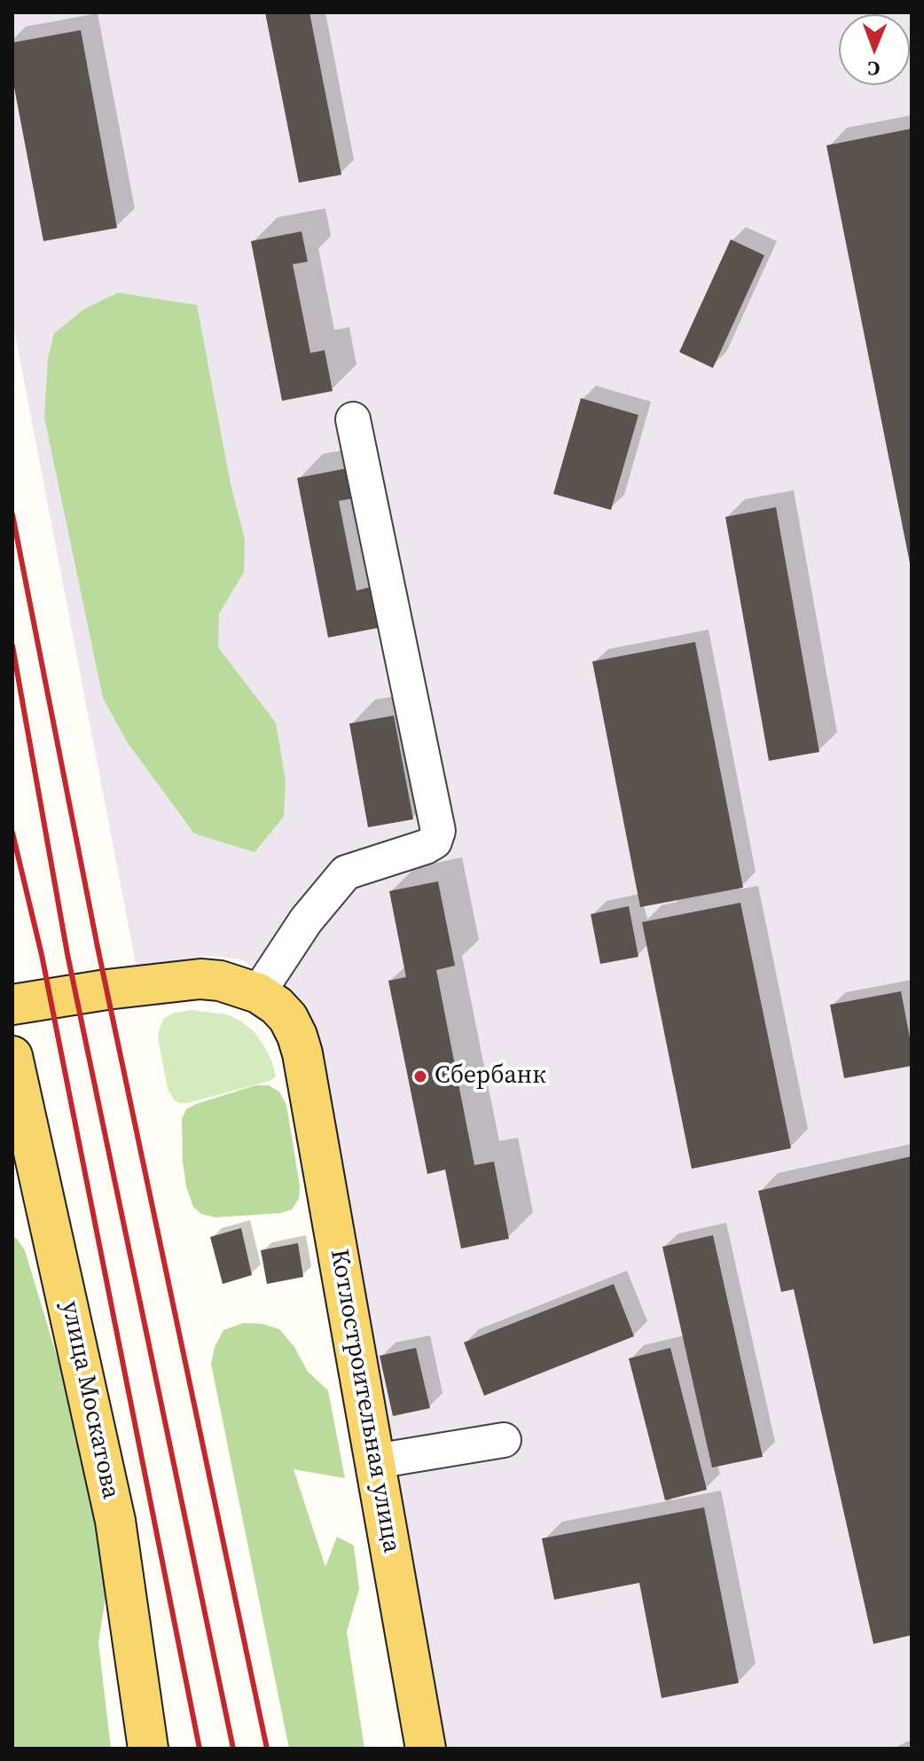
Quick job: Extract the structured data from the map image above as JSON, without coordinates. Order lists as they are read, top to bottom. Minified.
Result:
{"streets":{"main road":["улица Москатова","Котлостроительная улица"]},"places":["Сбербанк"],"north":"bottom"}
